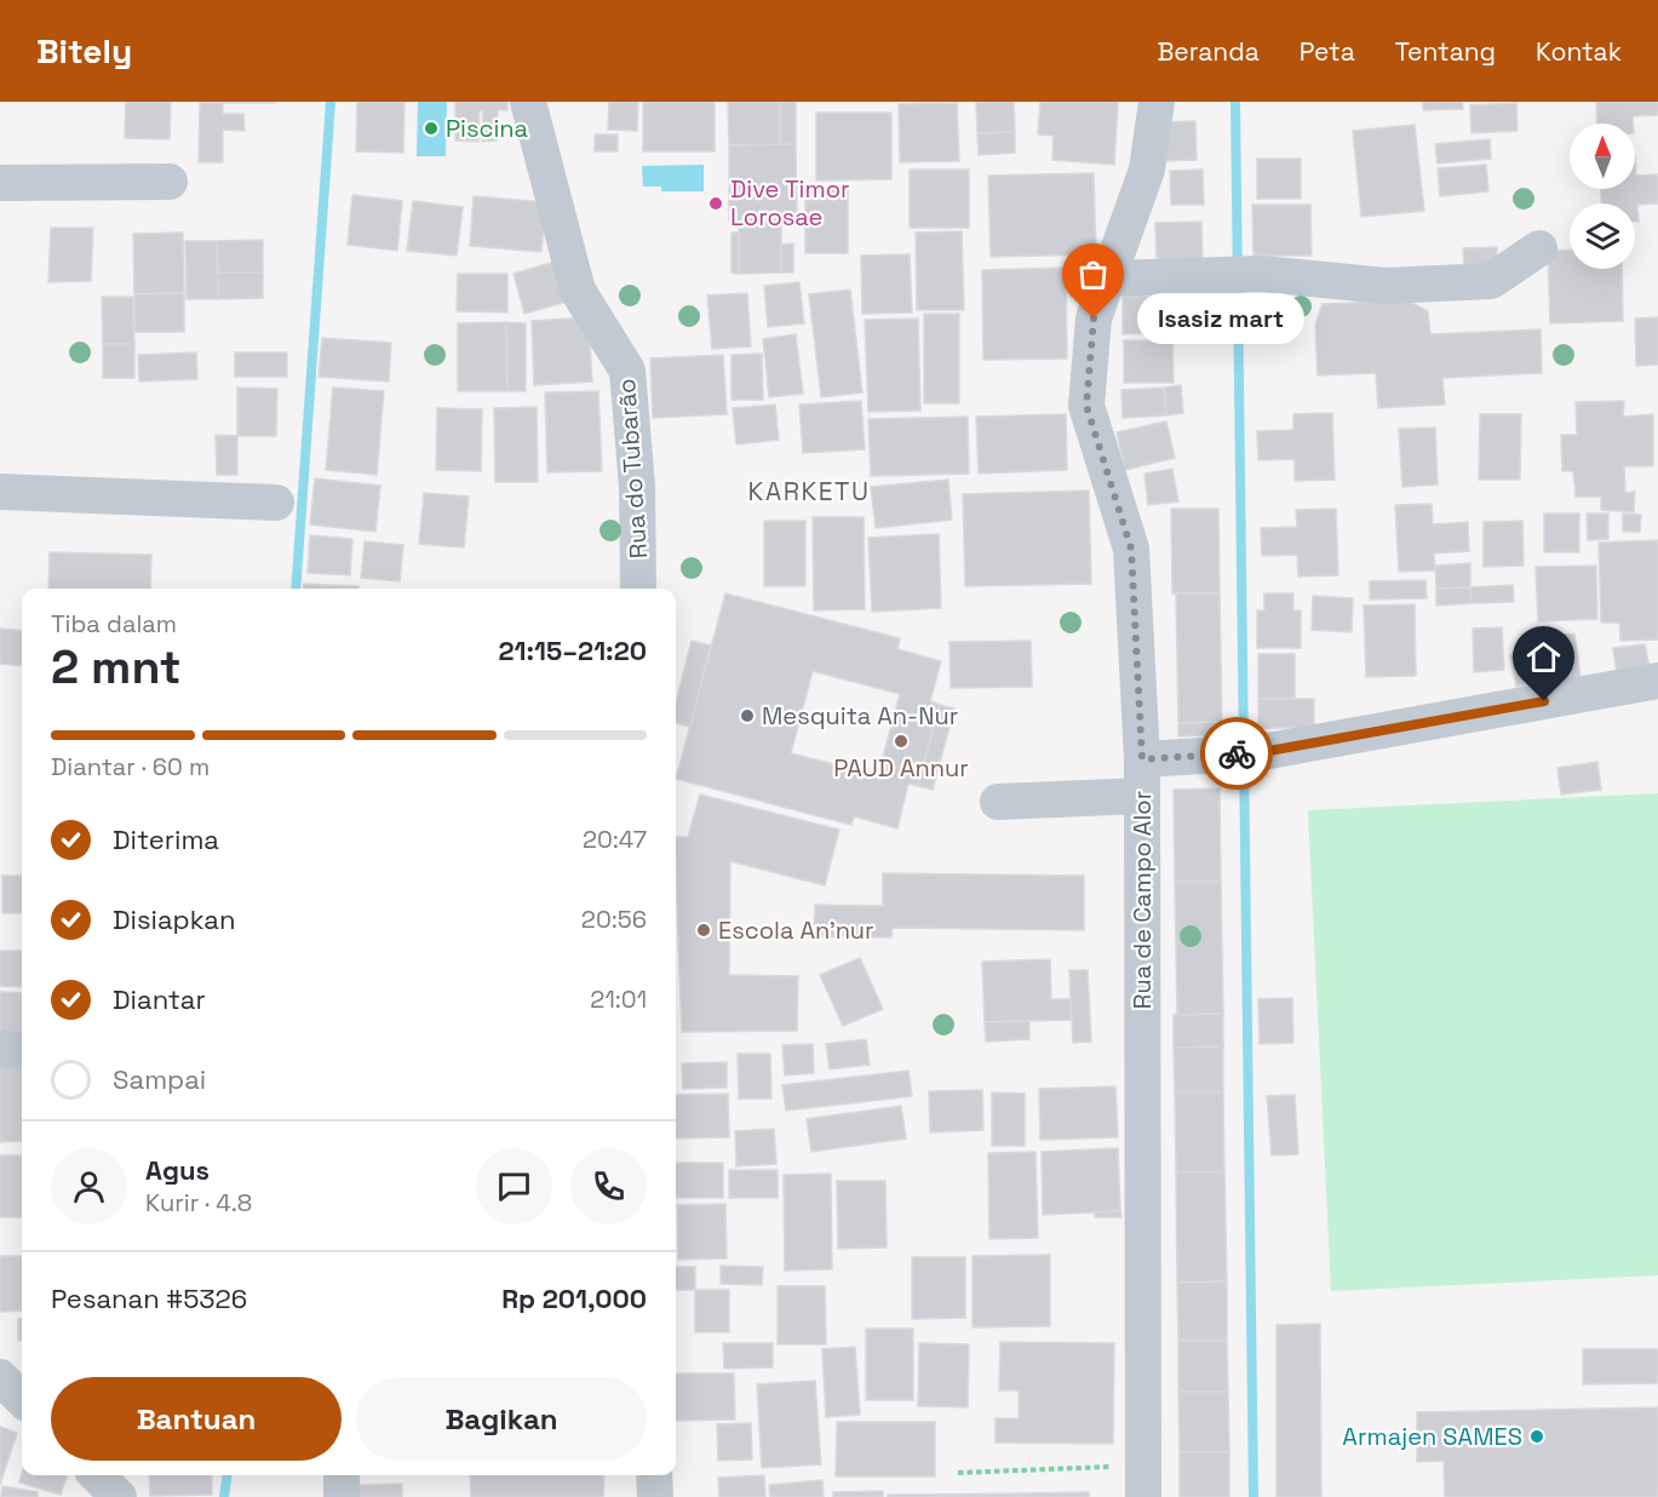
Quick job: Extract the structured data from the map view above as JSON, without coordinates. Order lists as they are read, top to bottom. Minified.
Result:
{"streets":{"street":["Rua do Tubarão","Rua de Campo Alor"]},"districts":["KARKETU"],"places":["Piscina","Dive Timor Lorosae","Isasiz mart","Mesquita An-Nur","PAUD Annur","Escola An'nur","Armajen SAMES"],"north":"top","page":{"header":"Bitely","nav":["Beranda","Peta","Tentang","Kontak"],"bubble":"Isasiz mart","heading":["2 mnt","Tiba dalam","21:15–21:20"],"panel":["Agus","Kurir · 4.8","Pesanan #5326","Rp 201,000"],"bar":"Diantar · 60 m","list":[["Diterima","20:47"],["Disiapkan","20:56"],["Diantar","21:01"],"Sampai"],"buttons":["Bantuan","Bagikan"]}}
